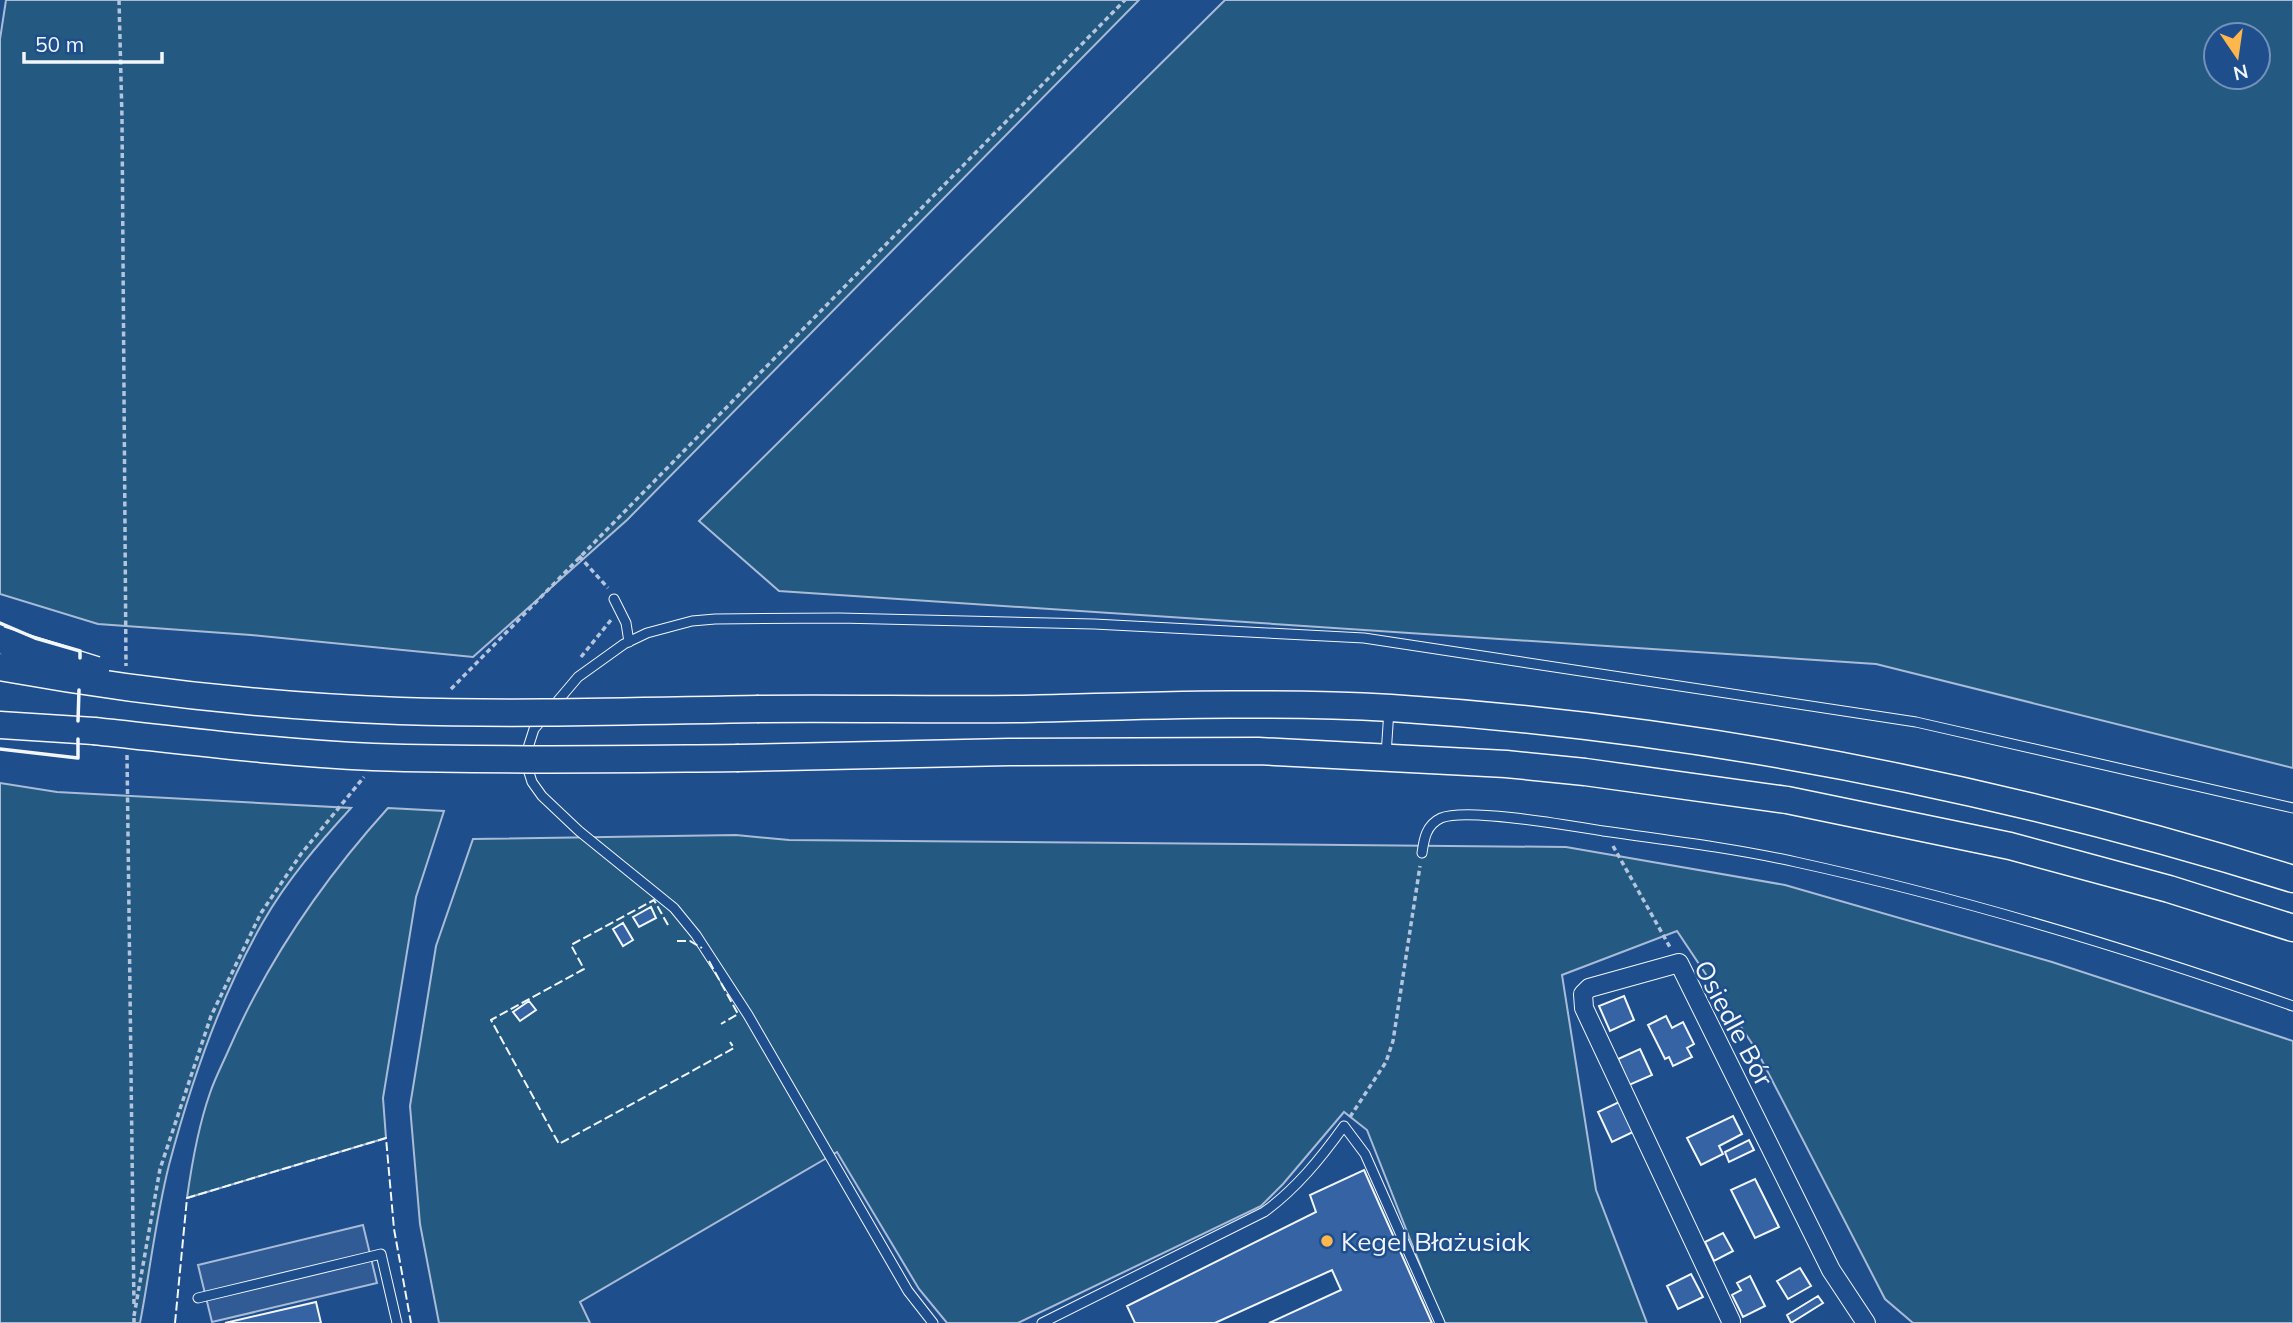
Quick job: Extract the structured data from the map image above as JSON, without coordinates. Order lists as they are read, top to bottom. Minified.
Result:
{"streets":{"street":["Osiedle Bór"]},"places":["Kegel Błażusiak"],"scale_bar":"50 m","north":"bottom"}
